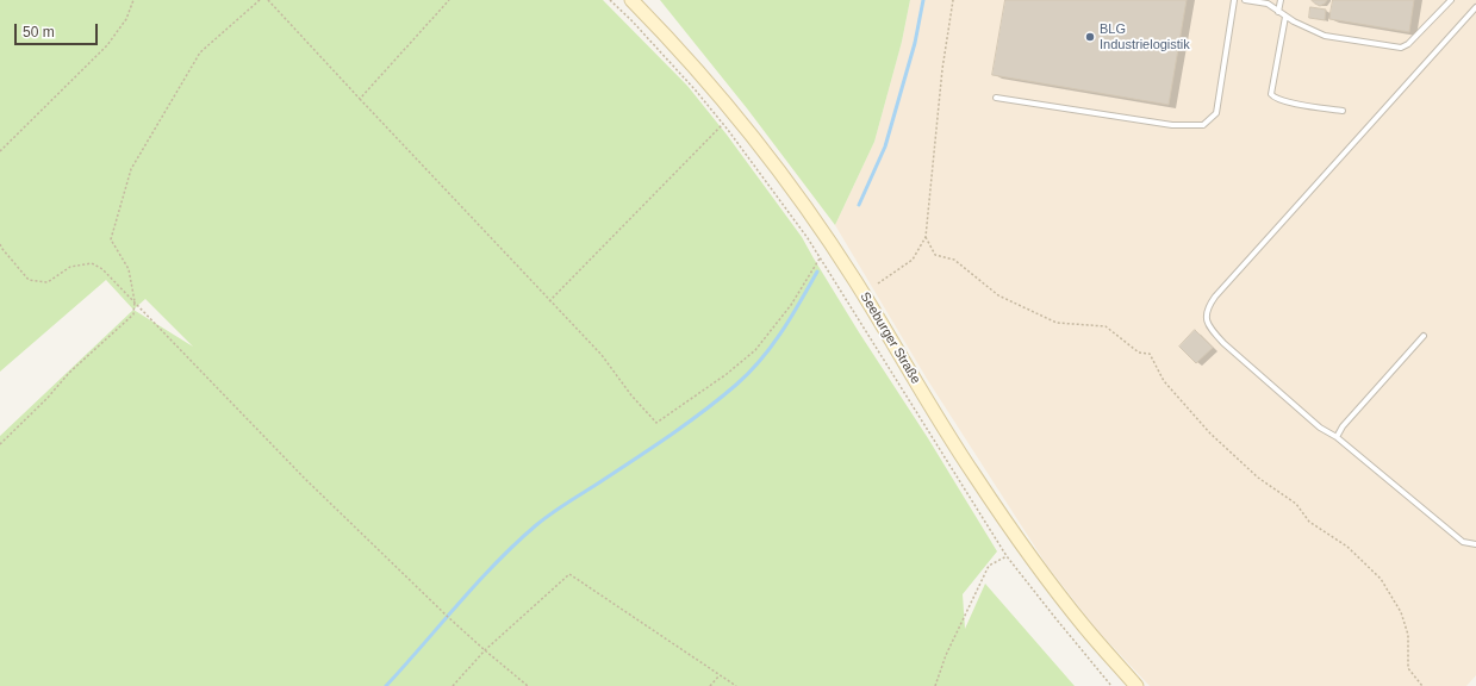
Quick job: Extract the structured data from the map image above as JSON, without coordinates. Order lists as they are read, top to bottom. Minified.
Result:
{"streets":{"main road":["Seeburger Straße"]},"places":["BLG Industrielogistik"],"scale_bar":"50 m"}
